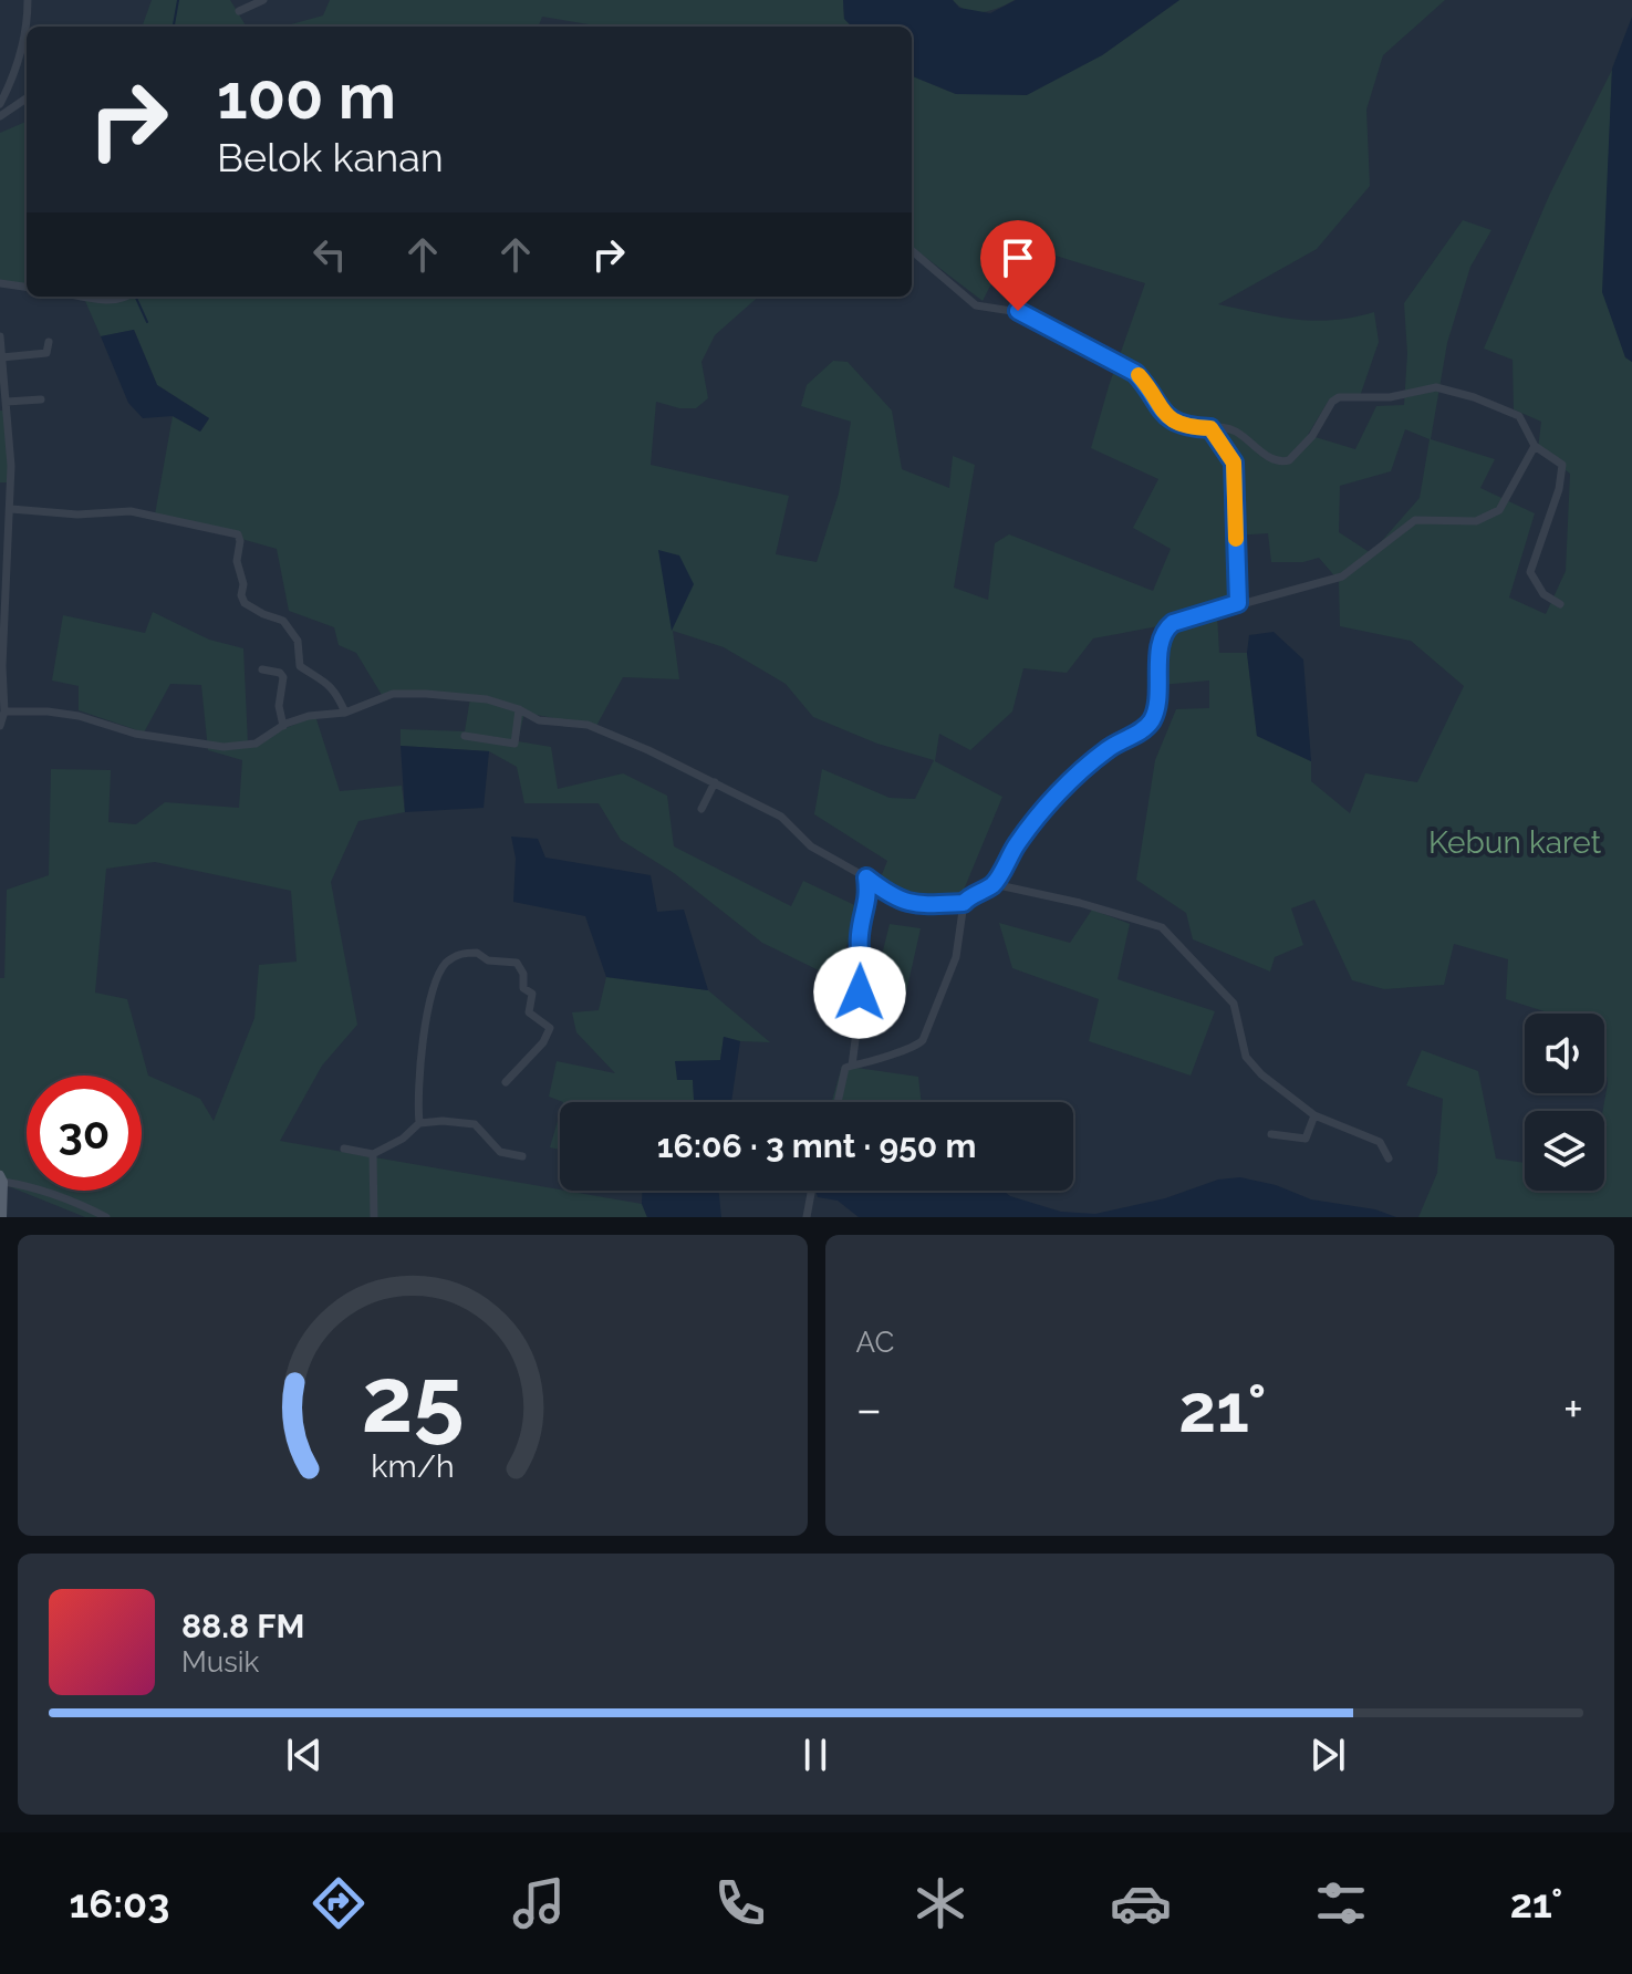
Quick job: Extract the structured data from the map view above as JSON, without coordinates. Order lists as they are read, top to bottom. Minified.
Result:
{"parks":["Kebun karet"],"page":{"turn":["100 m","Belok kanan"],"limit":"30","trip":"16:06 · 3 mnt · 950 m","tile":"AC","heat":["−","21°","+"],"song":["88.8 FM","Musik"],"tabs":["16:03","21°"],"gauge":["25","km/h"]}}
